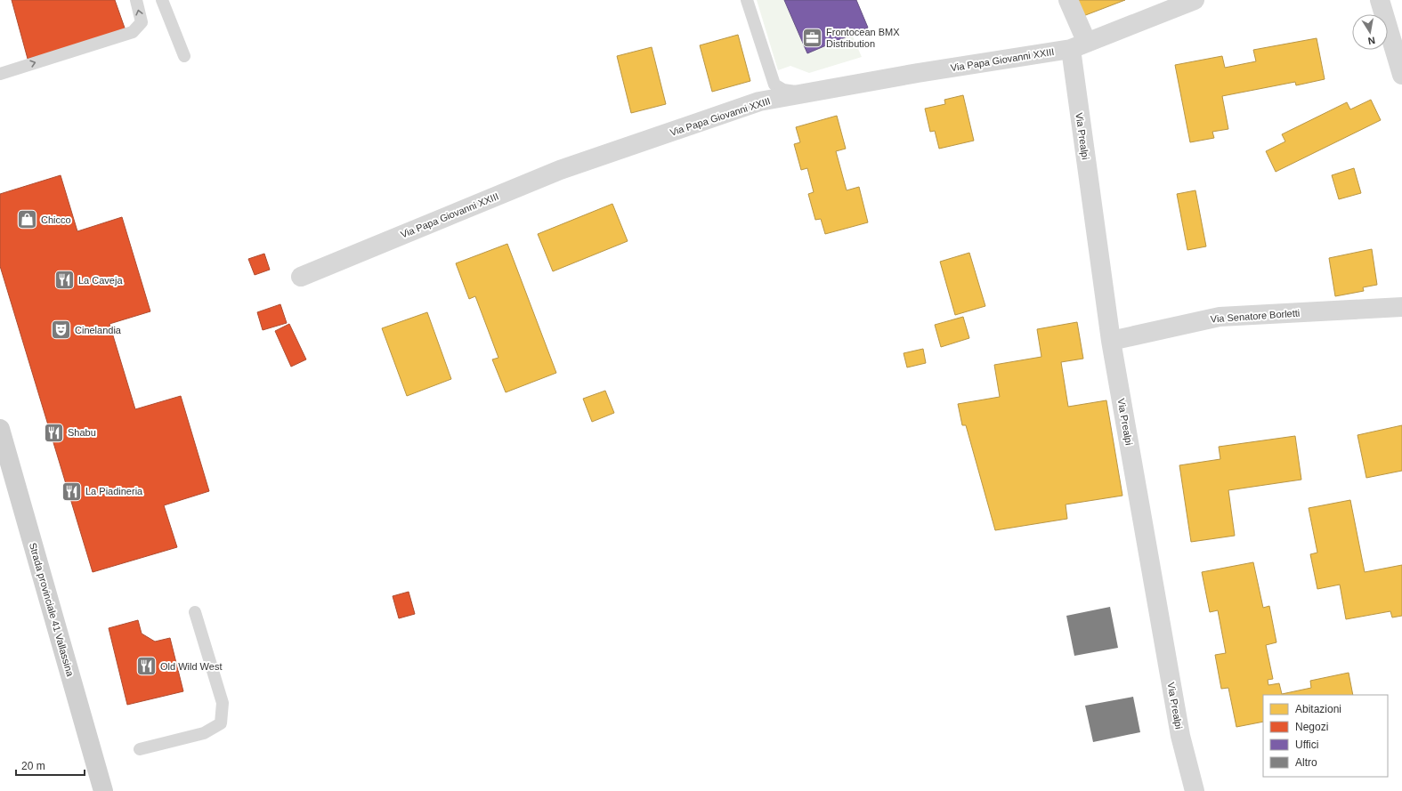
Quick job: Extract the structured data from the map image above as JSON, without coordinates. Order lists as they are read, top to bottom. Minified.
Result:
{"streets":{"main road":["Strada provinciale 41 Vallassina"],"street":["Via Papa Giovanni XXIII","Via Prealpi","Via Senatore Borletti"]},"crossings":[["Via Papa Giovanni XXIII","Via Prealpi"],["Via Prealpi","Via Senatore Borletti"]],"places":{"office":["Frontocean BMX Distribution"],"shop":["Chicco"],"restaurant":["La Caveja","Shabu","La Piadineria","Old Wild West"],"theatre":["Cinelandia"]},"legend":["Abitazioni","Negozi","Uffici","Altro"],"scale_bar":"20 m","north":"bottom"}
